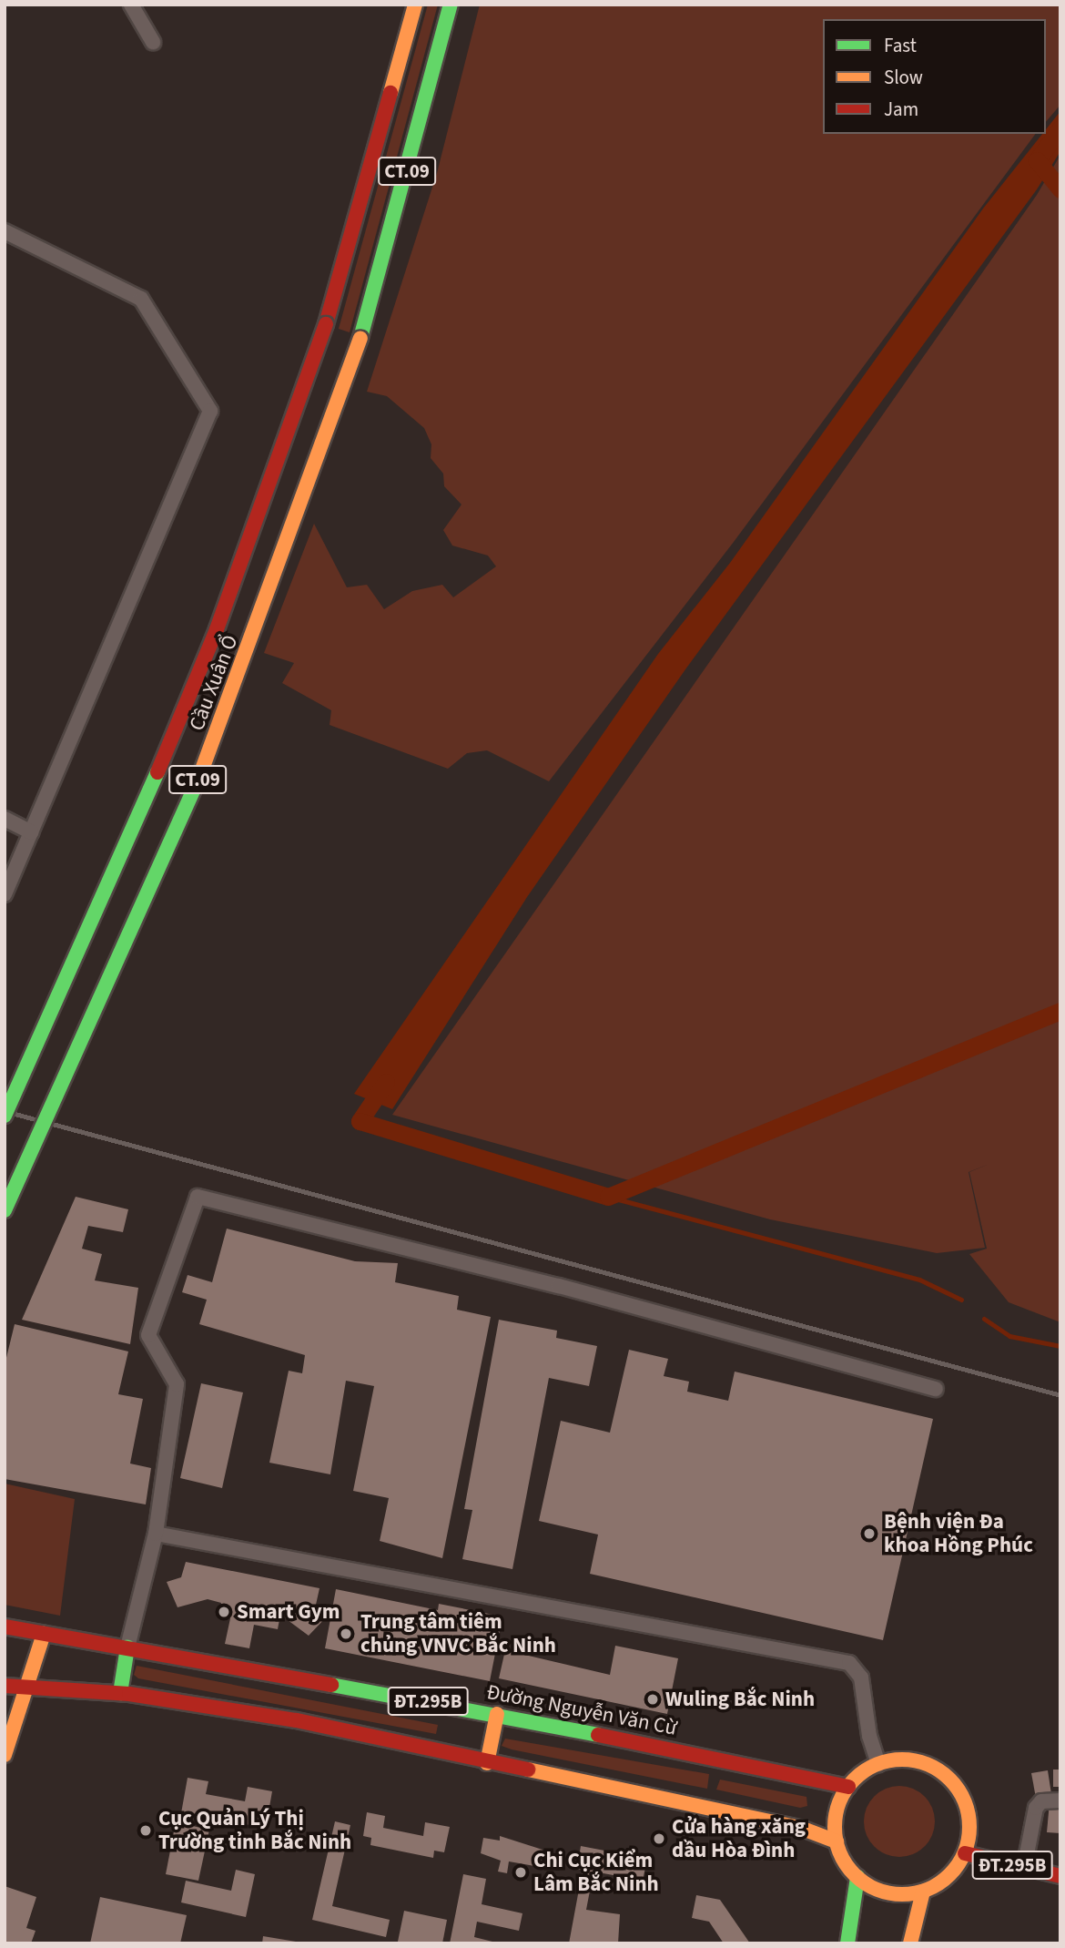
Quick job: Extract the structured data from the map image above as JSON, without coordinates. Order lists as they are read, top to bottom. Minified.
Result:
{"streets":{"main road":["CT.09","Cầu Xuân Ổ","ĐT.295B","Đường Nguyễn Văn Cừ"]},"crossings":[["ĐT.295B","Đường Nguyễn Văn Cừ"]],"places":["Bệnh viện Đa khoa Hồng Phúc","Smart Gym","Trung tâm tiêm chủng VNVC Bắc Ninh","Wuling Bắc Ninh","Cục Quản Lý Thị Trường tỉnh Bắc Ninh","Cửa hàng xăng dầu Hòa Đình","Chi Cục Kiểm Lâm Bắc Ninh"],"legend":["Fast","Slow","Jam"]}
